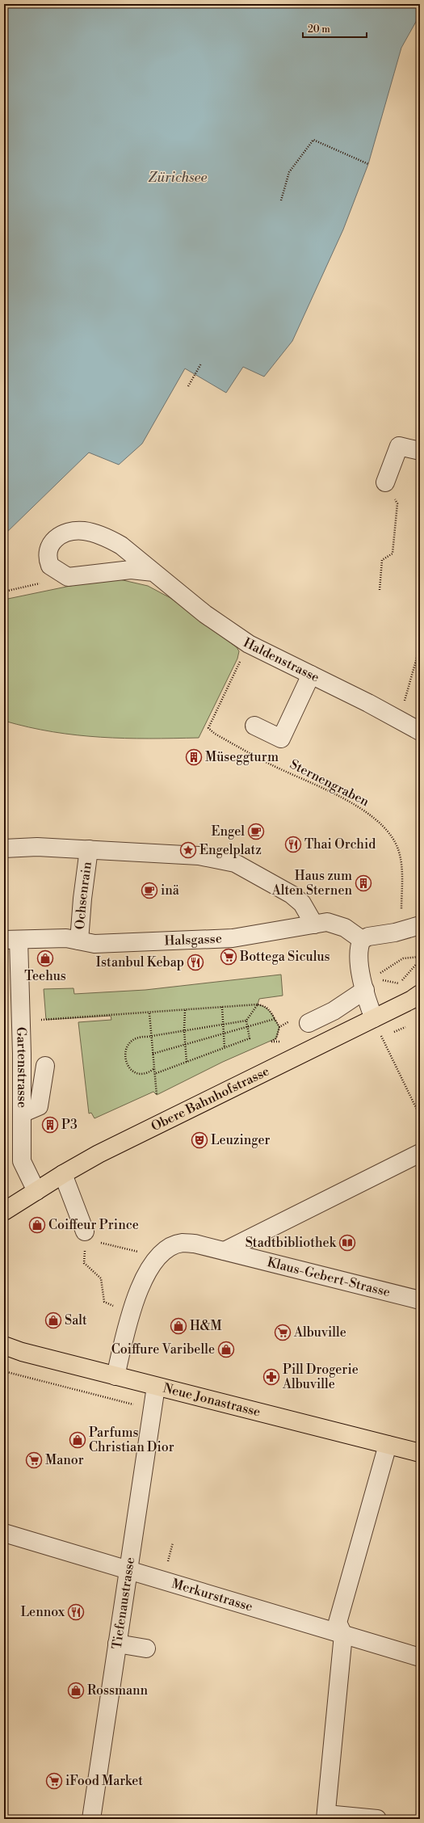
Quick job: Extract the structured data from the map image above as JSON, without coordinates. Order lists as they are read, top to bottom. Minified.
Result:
{"streets":{"main road":["Obere Bahnhofstrasse","Neue Jonastrasse"],"street":["Haldenstrasse","Ochsenrain","Halsgasse","Gartenstrasse","Klaus-Gebert-Strasse","Merkurstrasse","Tiefenaustrasse"],"path":["Sternengraben"]},"crossings":[["Haldenstrasse","Sternengraben"],["Ochsenrain","Halsgasse"],["Halsgasse","Gartenstrasse"],["Gartenstrasse","Obere Bahnhofstrasse"],["Klaus-Gebert-Strasse","Neue Jonastrasse"],["Neue Jonastrasse","Tiefenaustrasse"],["Merkurstrasse","Tiefenaustrasse"]],"water":["Zürichsee"],"places":{"building":["Müseggturm","Haus zum Alten Sternen","P3"],"cafe":["Engel","inä"],"restaurant":["Thai Orchid","Istanbul Kebap","Lennox"],"place":["Engelplatz"],"supermarket":["Bottega Siculus","Albuville","Manor","iFood Market"],"shop":["Teehus","Coiffeur Prince","Salt","H&M","Coiffure Varibelle","Parfums Christian Dior","Rossmann"],"theatre":["Leuzinger"],"library":["Stadtbibliothek"],"pharmacy":["Pill Drogerie Albuville"]},"scale_bar":"20 m"}
